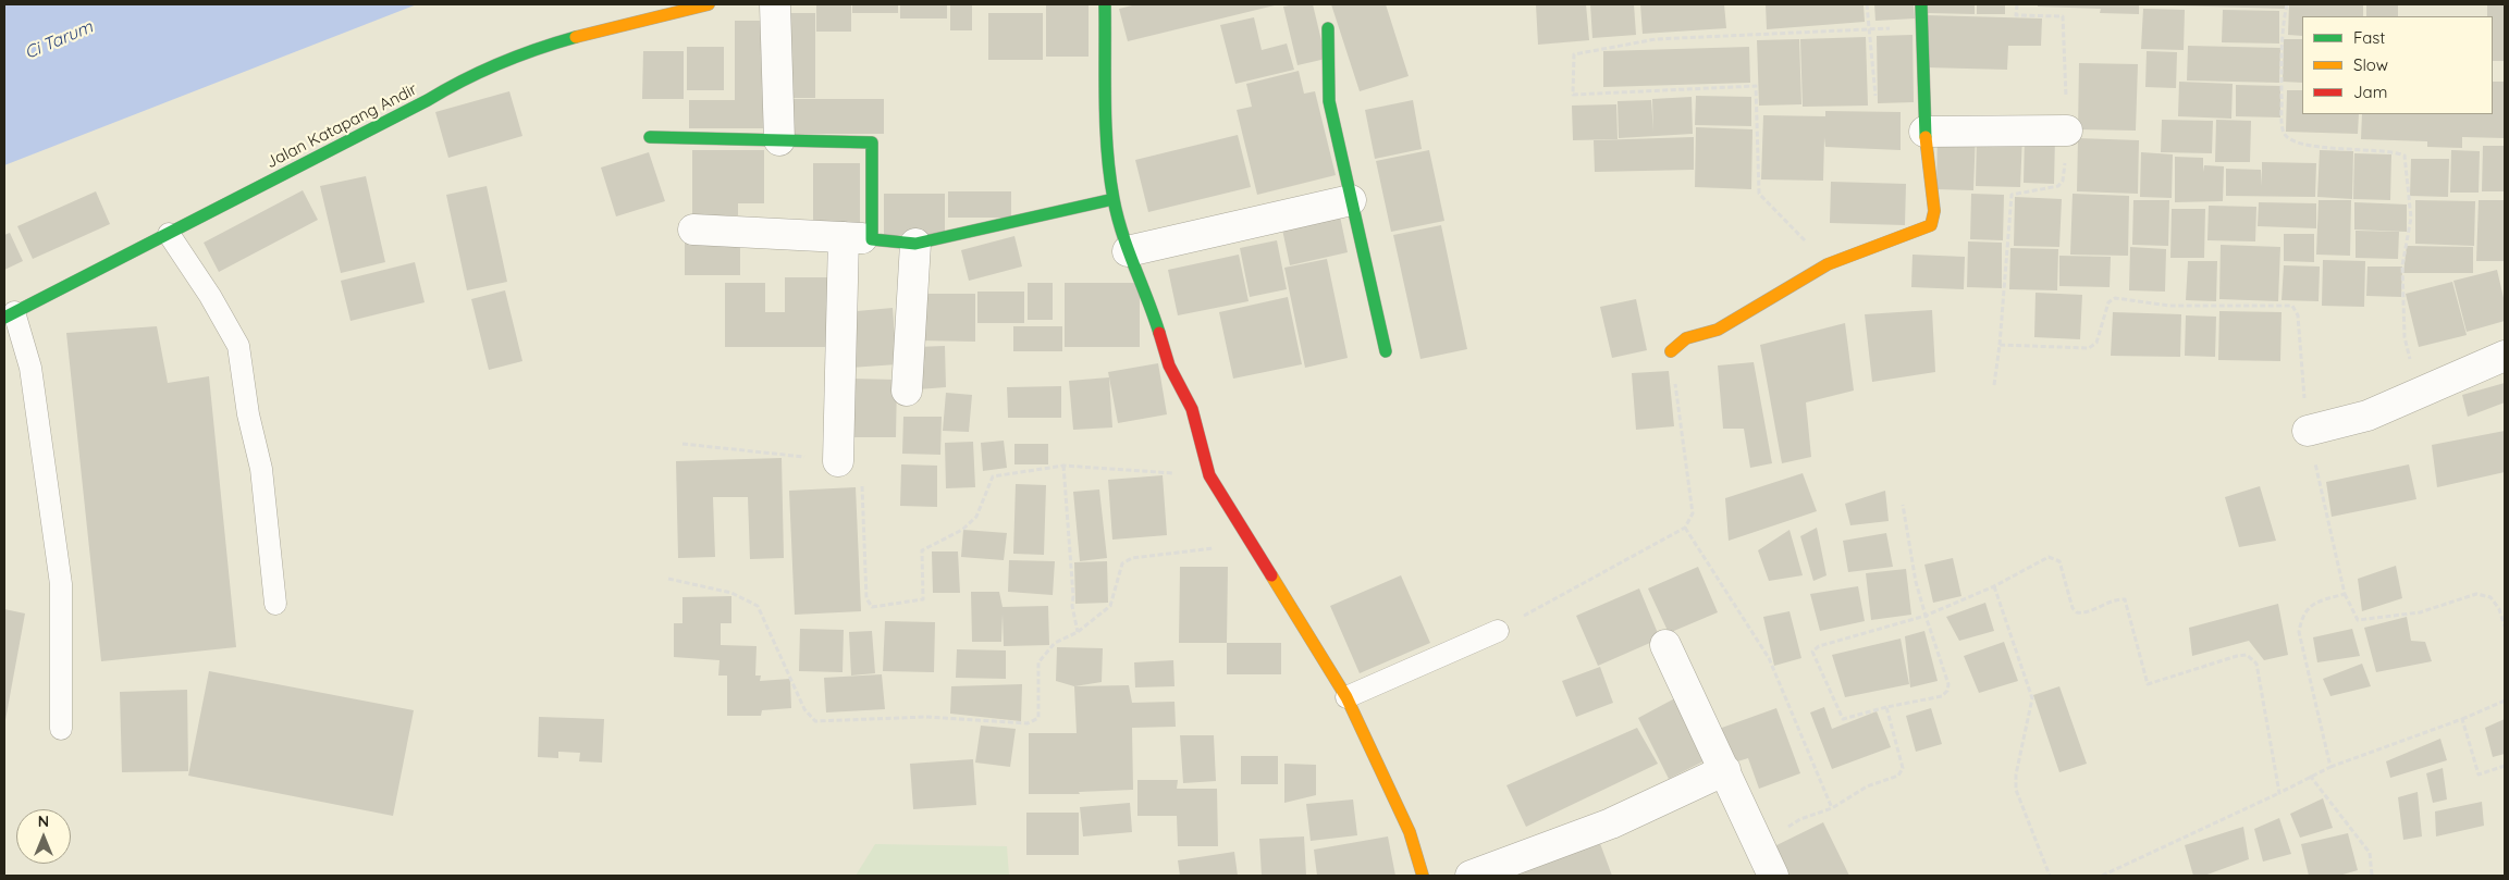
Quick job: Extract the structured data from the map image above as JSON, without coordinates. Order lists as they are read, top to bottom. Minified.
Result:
{"streets":{"street":["Jalan Katapang Andir"]},"water":["Ci Tarum"],"legend":["Fast","Slow","Jam"],"north":"top"}
